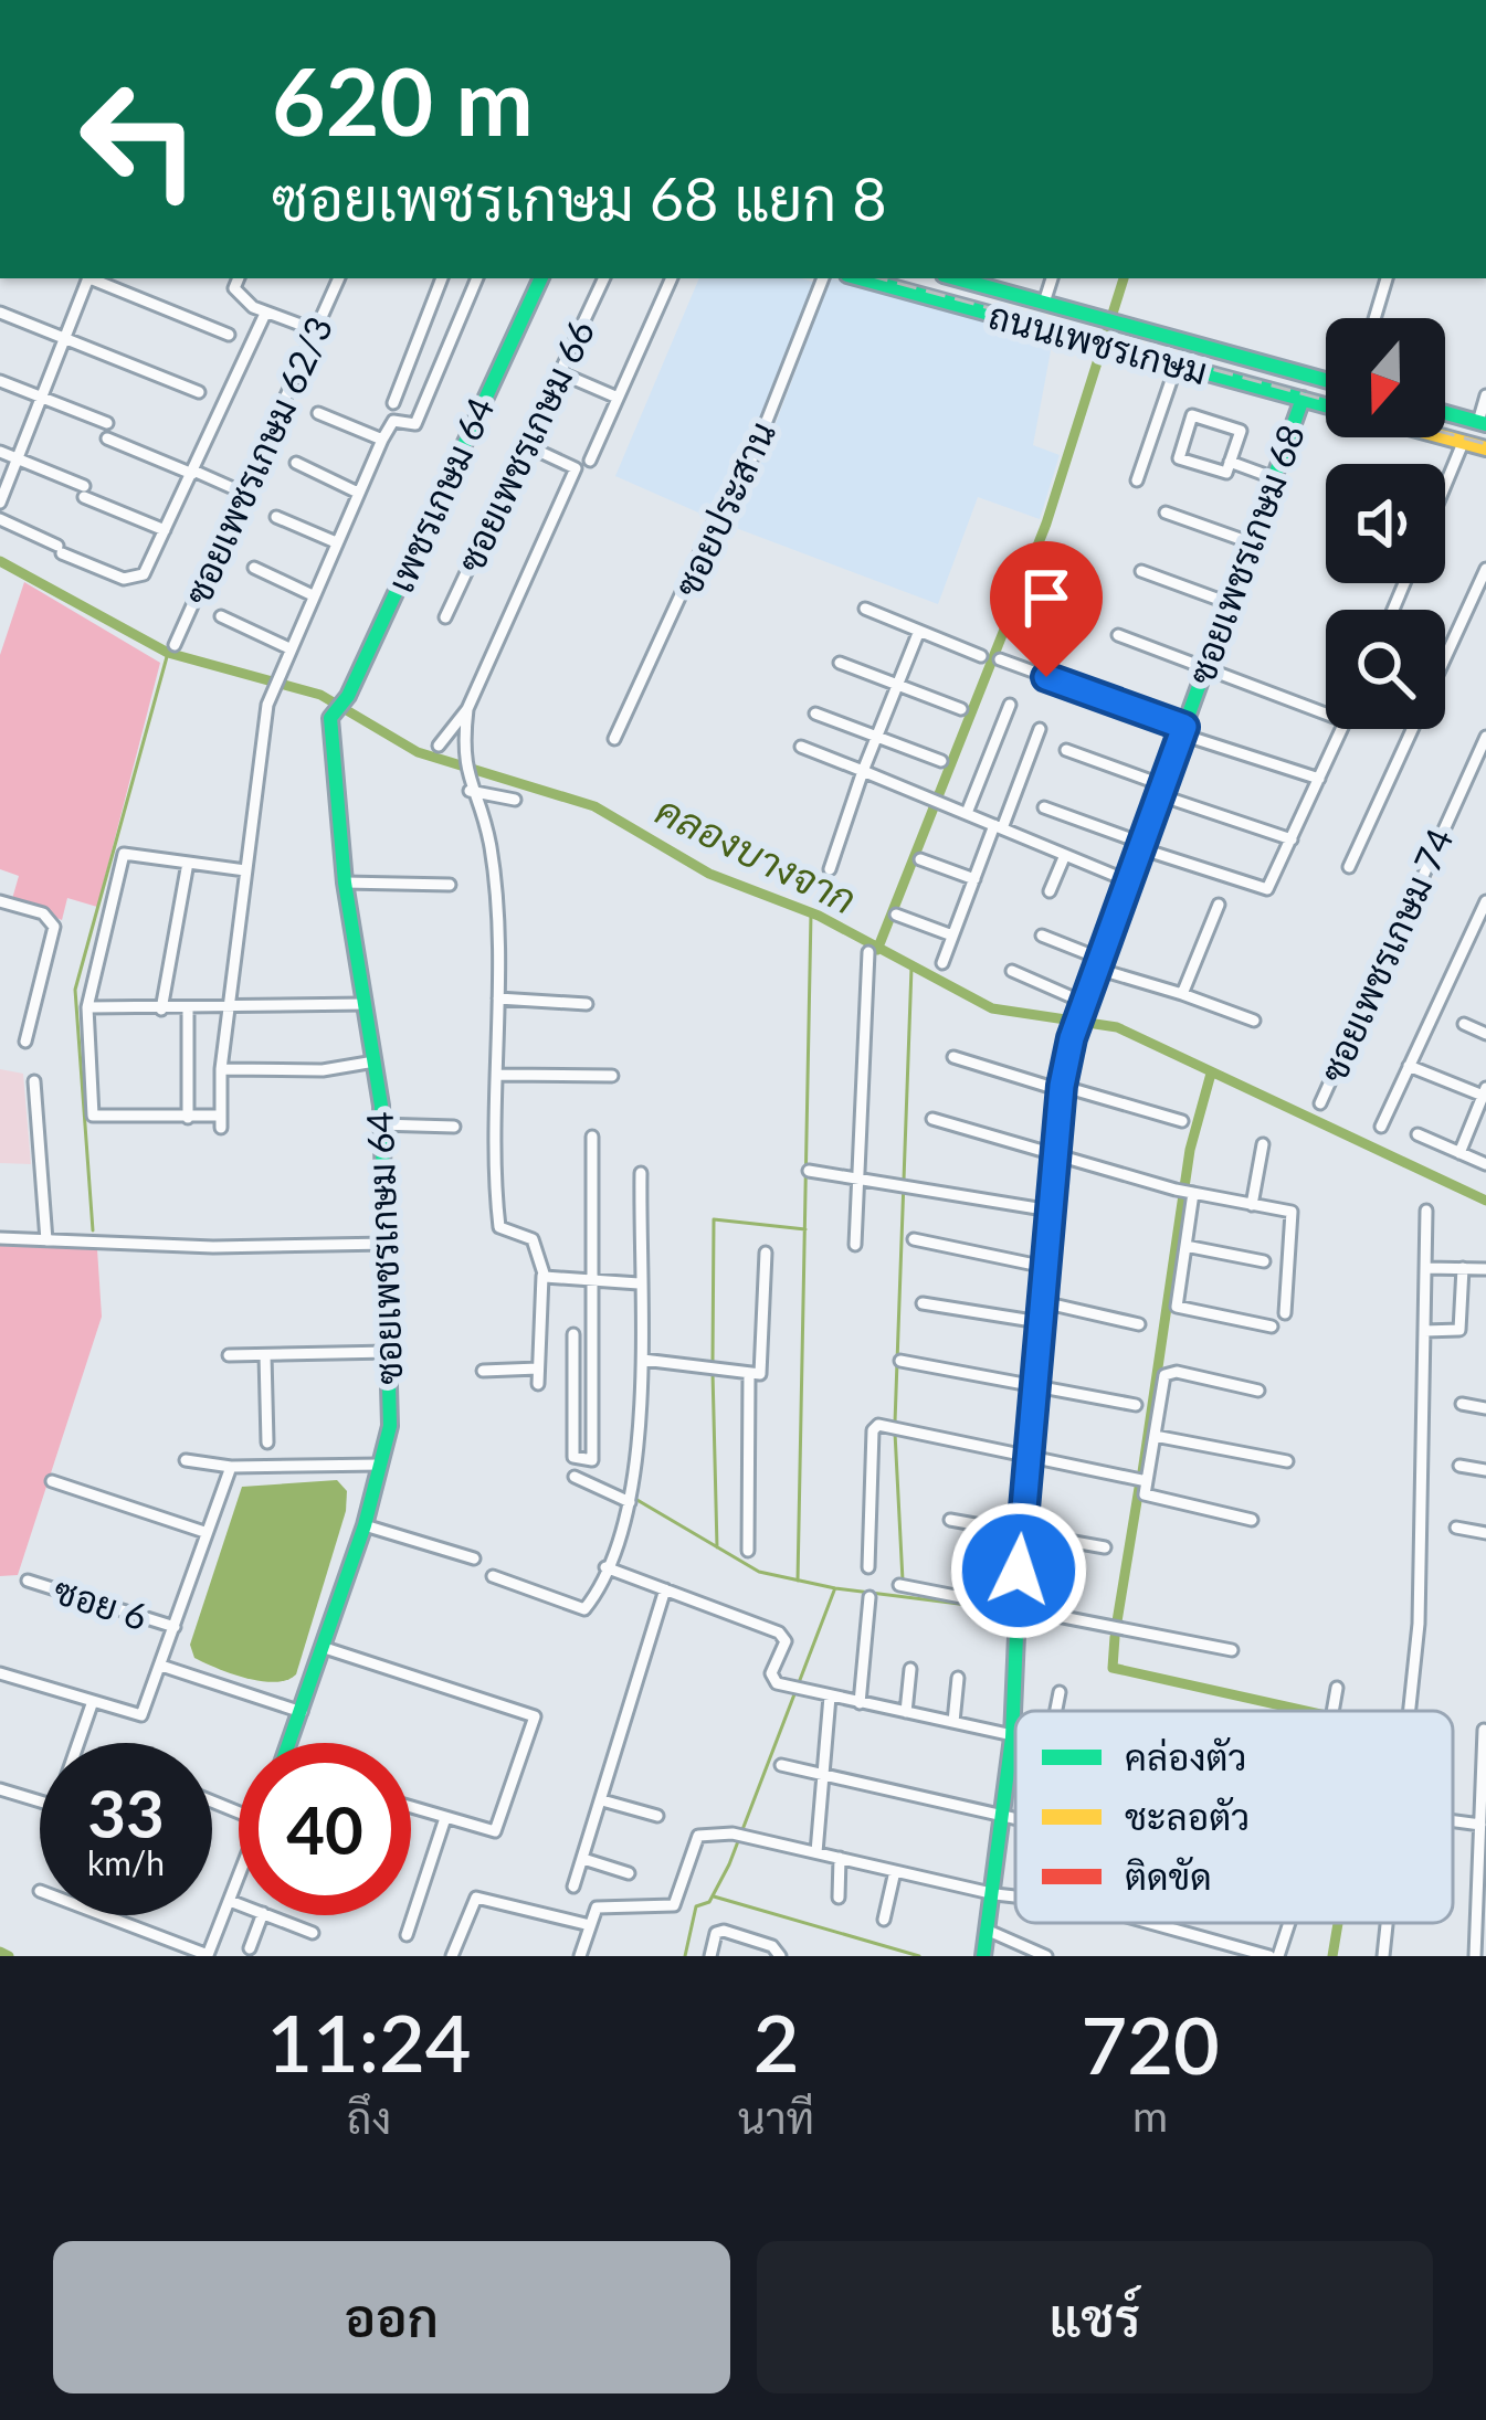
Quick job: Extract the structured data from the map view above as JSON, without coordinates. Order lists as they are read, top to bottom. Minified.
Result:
{"streets":{"street":["ถนนเพชรเกษม","ซอยเพชรเกษม 66","ซอยเพชรเกษม 62/3","เพชรเกษม 64","ซอยประสาน","ซอยเพชรเกษม 68","ซอยเพชรเกษม 74","ซอยเพชรเกษม 64","ซอย 6"]},"crossings":[["ถนนเพชรเกษม","ซอยเพชรเกษม 68"],["เพชรเกษม 64","ซอยเพชรเกษม 64"]],"water":["คลองบางจาก"],"legend":["คล่องตัว","ชะลอตัว","ติดขัด"],"north":"bottom","page":{"turn":["620 m","ซอยเพชรเกษม 68 แยก 8"],"speed":"33 km/h","limit":"40","eta":["11:24","ถึง","2","นาที","720","m"],"buttons":["ออก","แชร์"]}}
